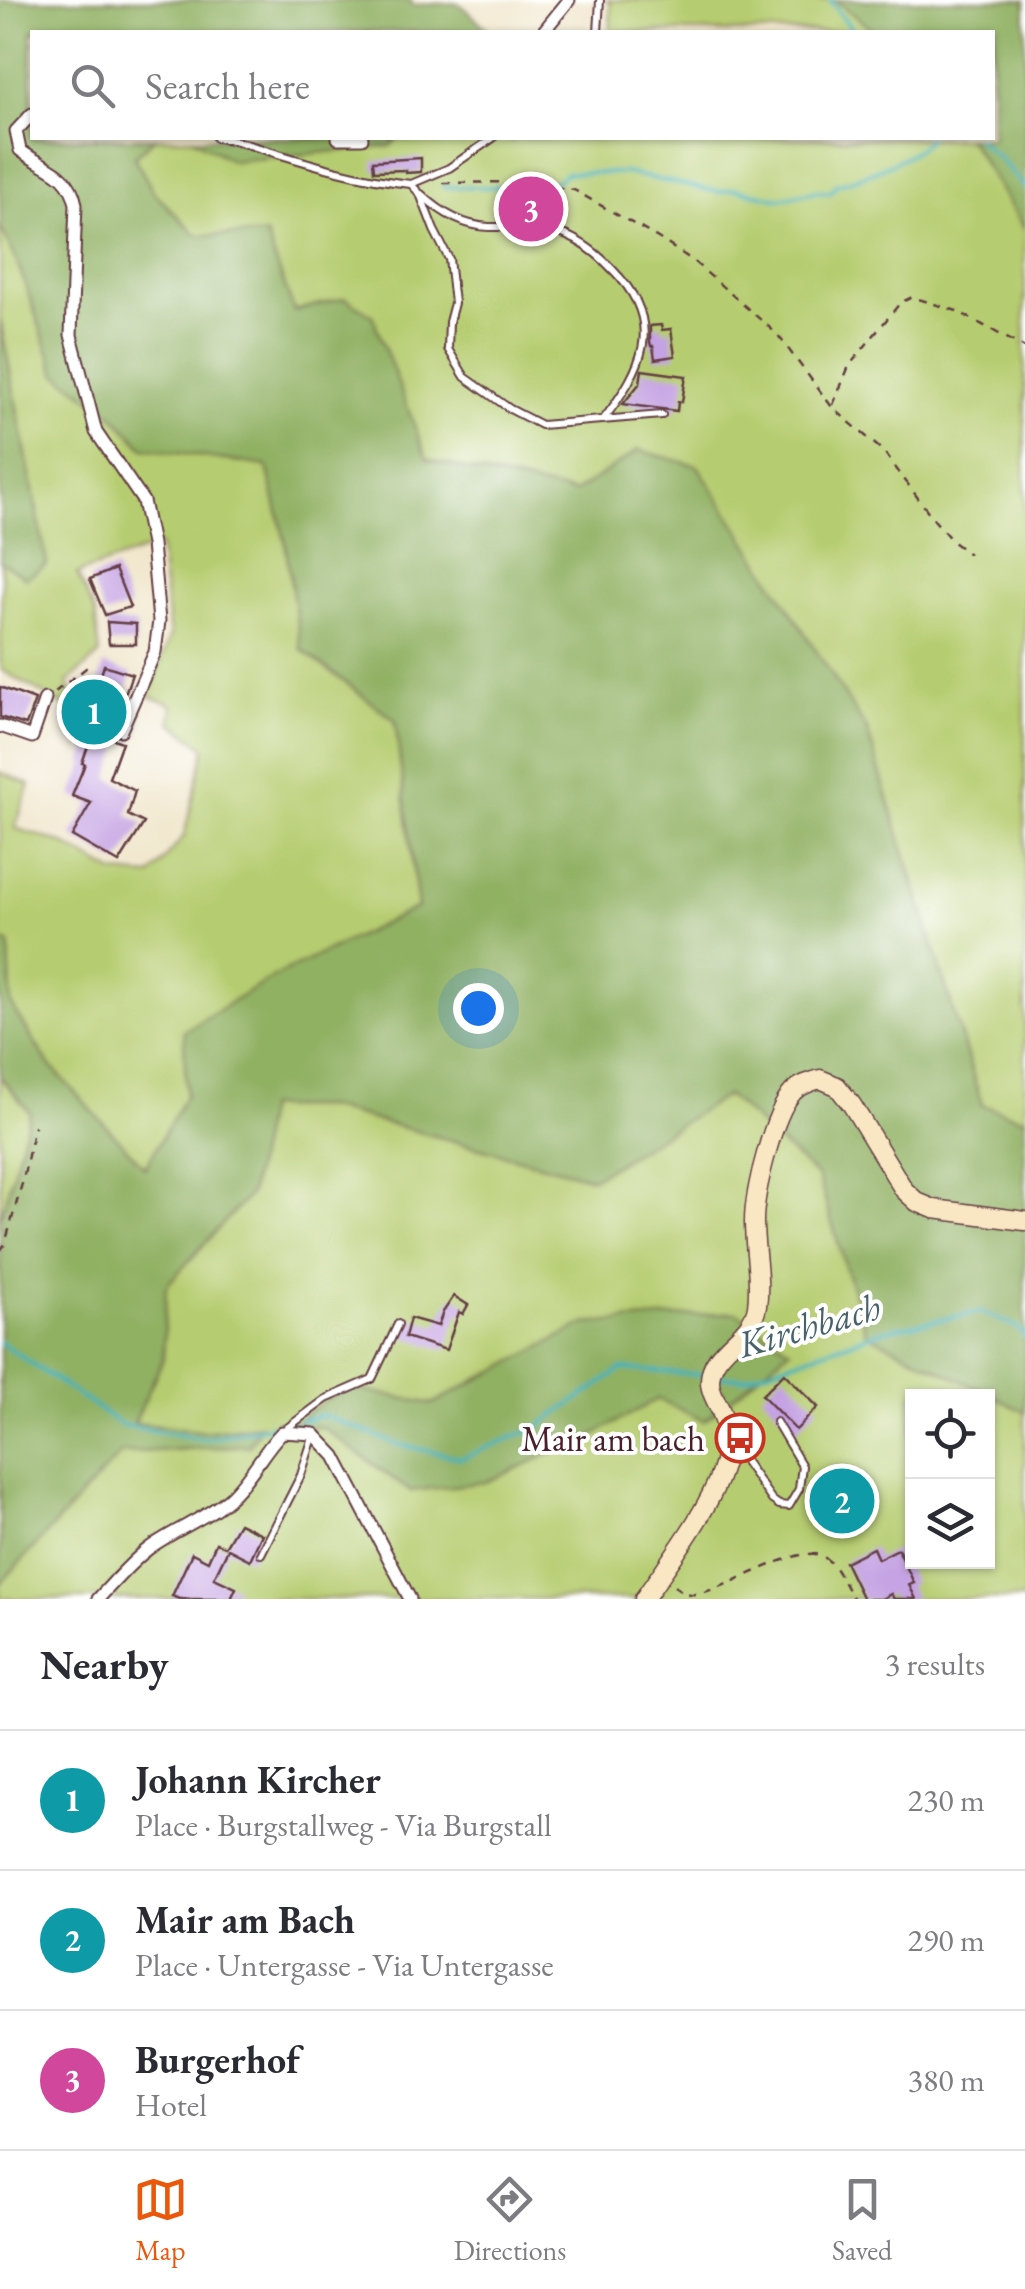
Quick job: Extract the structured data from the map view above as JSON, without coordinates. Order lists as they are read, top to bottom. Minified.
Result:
{"water":["Kirchbach"],"places":{"bus stop":["Mair am bach"]},"page":{"search":"Search here","pins":["3","1","2"],"heading":["Nearby","3 results"],"list":[{"mark":"1","name":"Johann Kircher","note":"Place · Burgstallweg - Via Burgstall","value":"230 m"},{"mark":"2","name":"Mair am Bach","note":"Place · Untergasse - Via Untergasse","value":"290 m"},{"mark":"3","name":"Burgerhof","note":"Hotel","value":"380 m"}],"nav":["Map","Directions","Saved"]}}
